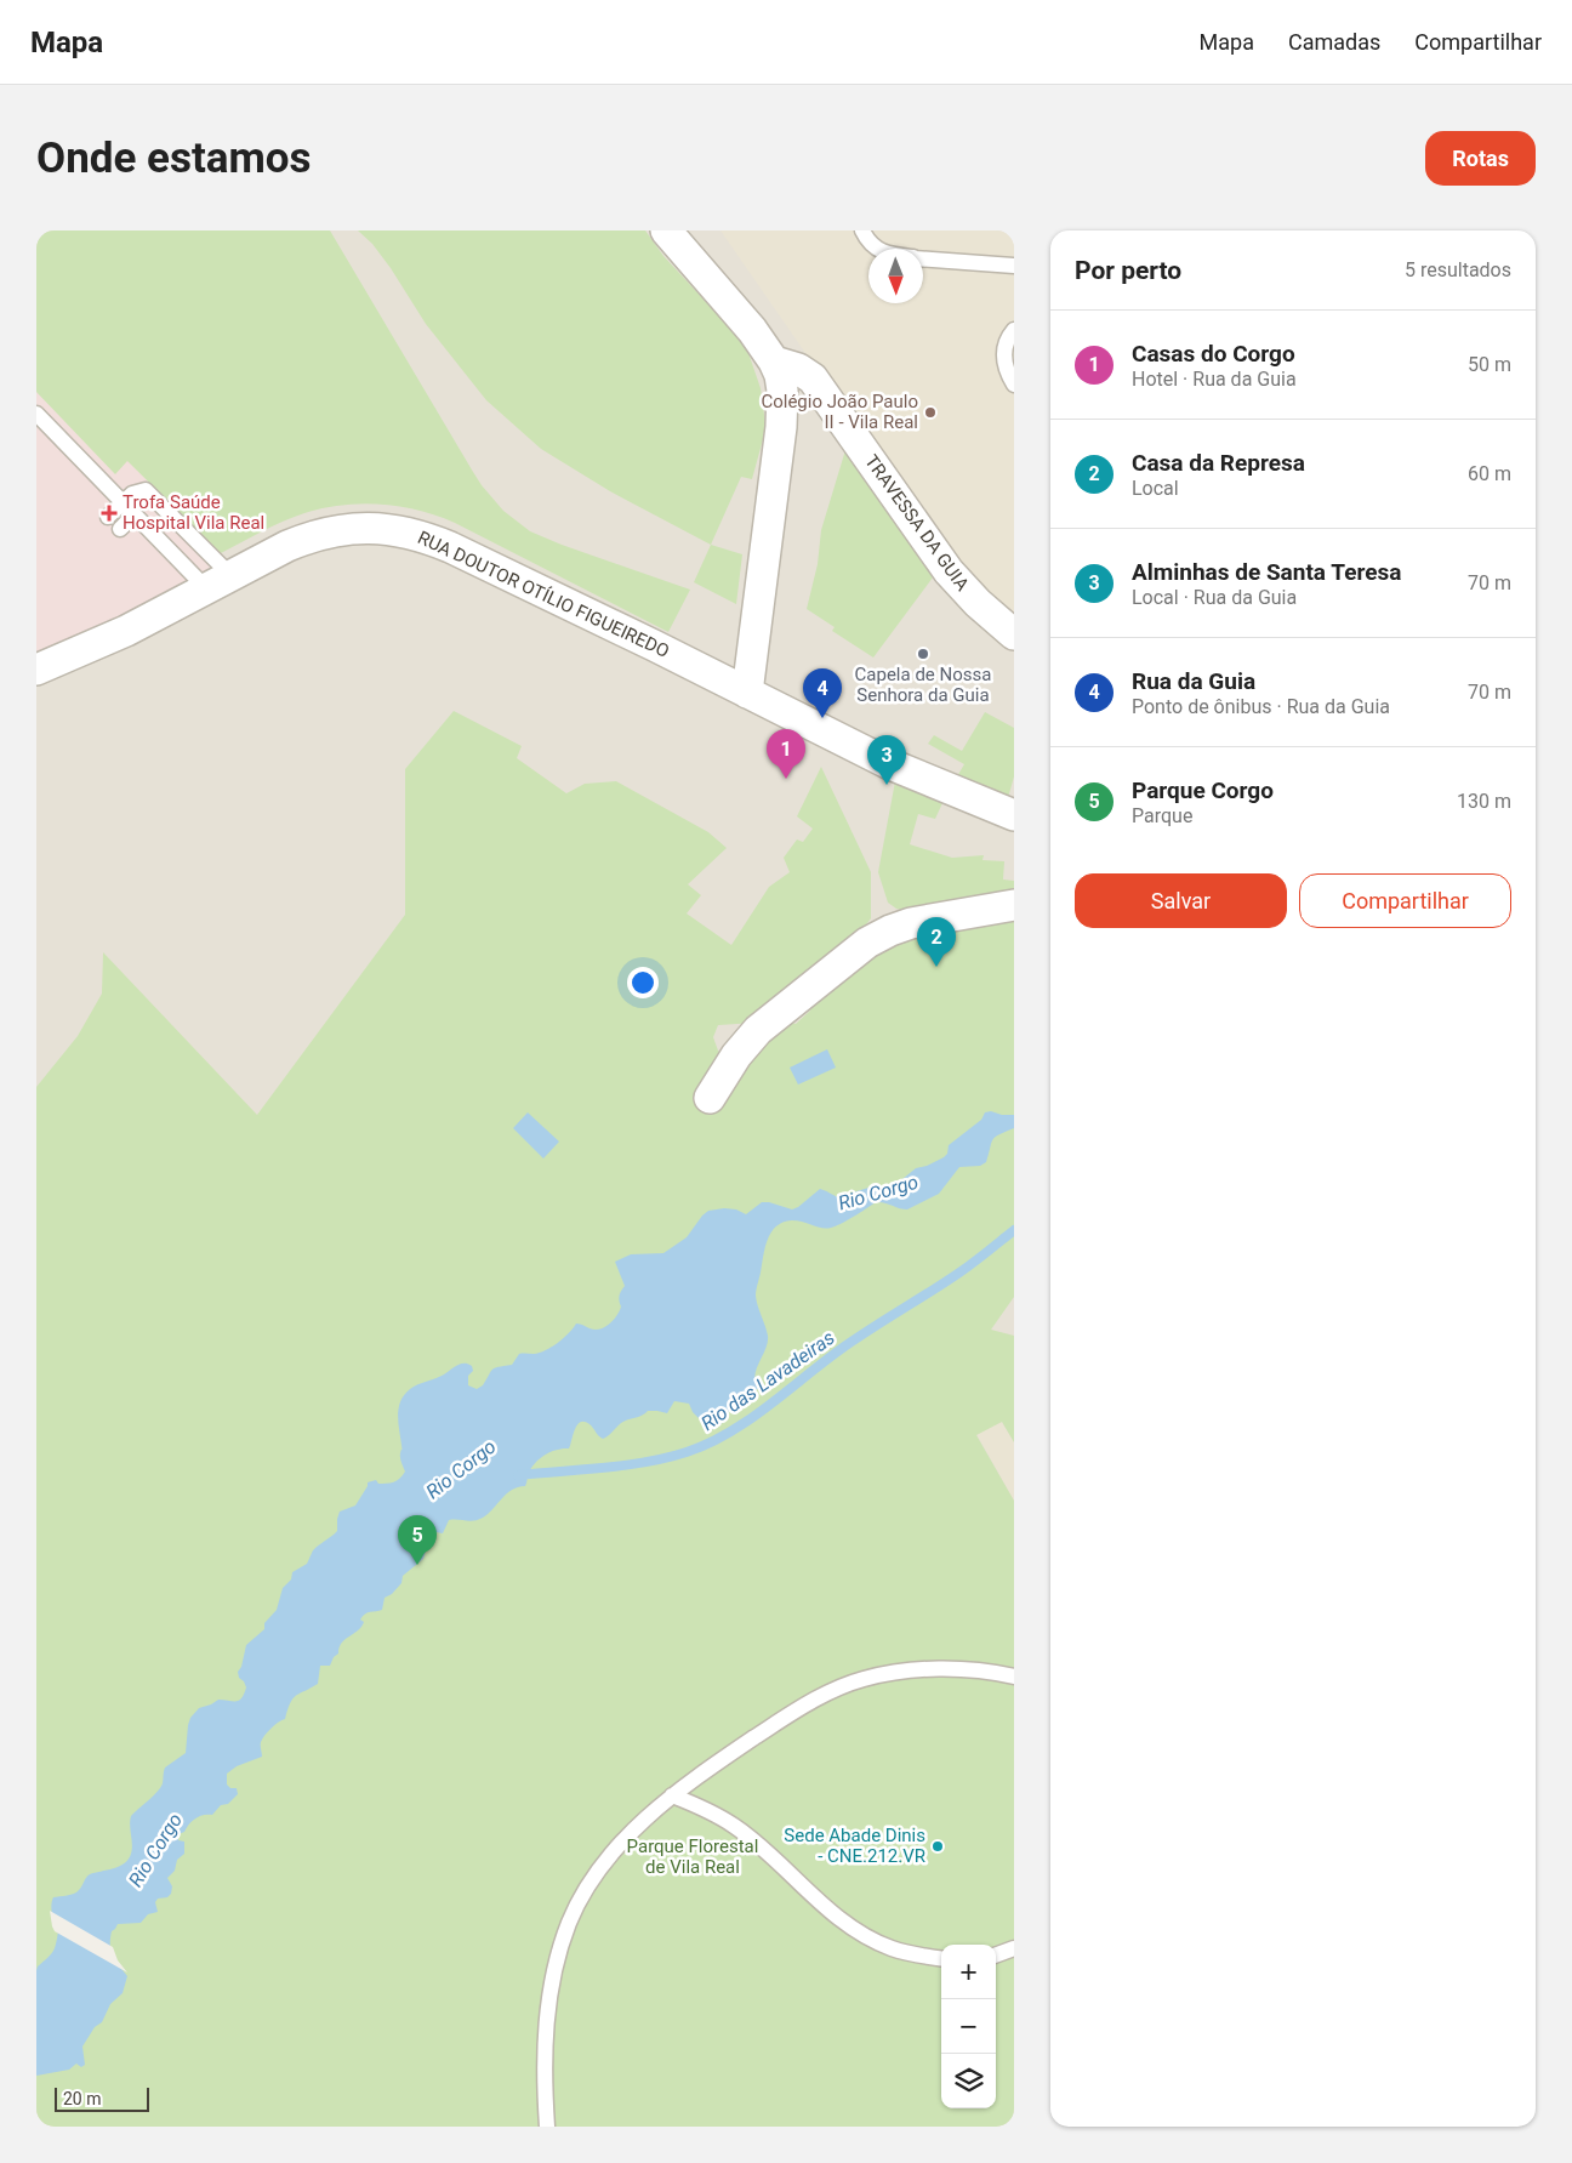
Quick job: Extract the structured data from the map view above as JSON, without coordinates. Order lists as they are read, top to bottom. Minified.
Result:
{"streets":{"street":["TRAVESSA DA GUIA","RUA DOUTOR OTÍLIO FIGUEIREDO"]},"water":["Rio Corgo","Rio das Lavadeiras"],"parks":["Parque Florestal de Vila Real"],"places":{"other":["Colégio João Paulo II - Vila Real","Capela de Nossa Senhora da Guia","Sede Abade Dinis - CNE.212.VR"],"health":["Trofa Saúde Hospital Vila Real"]},"scale_bar":"20 m","north":"bottom","page":{"header":"Mapa","nav":["Mapa","Camadas","Compartilhar"],"buttons":["Rotas",["Salvar","Compartilhar"]],"title":"Onde estamos","heading":["Por perto","5 resultados"],"list":[{"mark":"1","name":"Casas do Corgo","note":"Hotel · Rua da Guia","value":"50 m"},{"mark":"2","name":"Casa da Represa","note":"Local","value":"60 m"},{"mark":"3","name":"Alminhas de Santa Teresa","note":"Local · Rua da Guia","value":"70 m"},{"mark":"4","name":"Rua da Guia","note":"Ponto de ônibus · Rua da Guia","value":"70 m"},{"mark":"5","name":"Parque Corgo","note":"Parque","value":"130 m"}],"pins":["4","1","3","2","5"],"map_buttons":["+","−"],"scale":"20 m"}}
